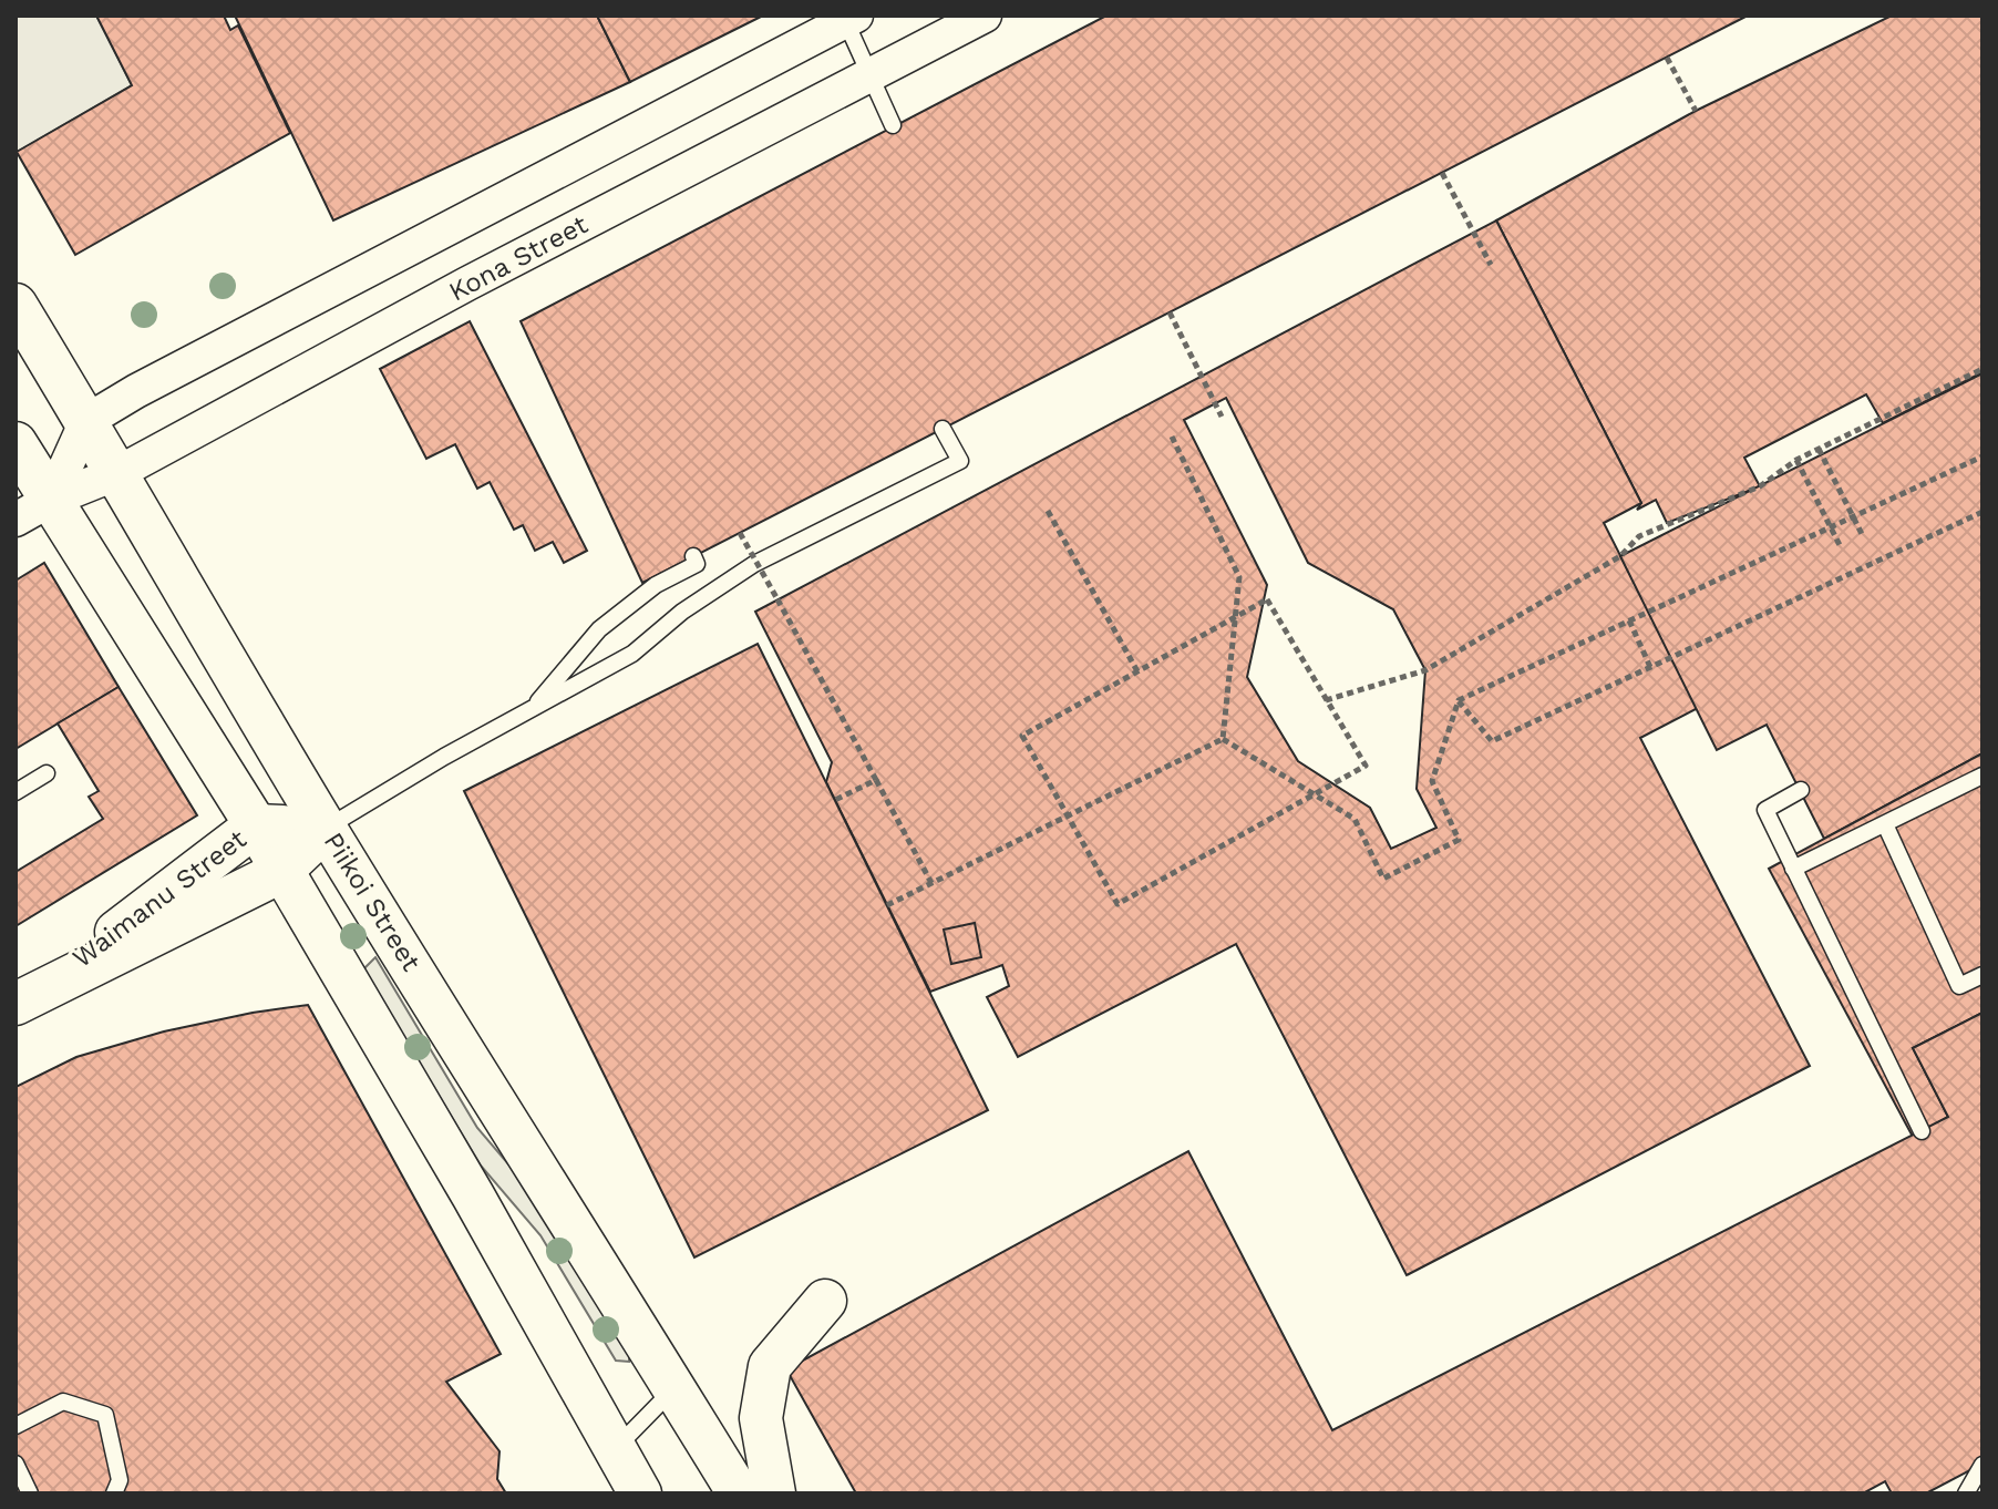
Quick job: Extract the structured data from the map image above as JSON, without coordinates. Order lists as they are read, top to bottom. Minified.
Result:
{"streets":{"street":["Kona Street","Waimanu Street","Piikoi Street"]},"crossings":[["Kona Street","Piikoi Street"],["Waimanu Street","Piikoi Street"]]}
